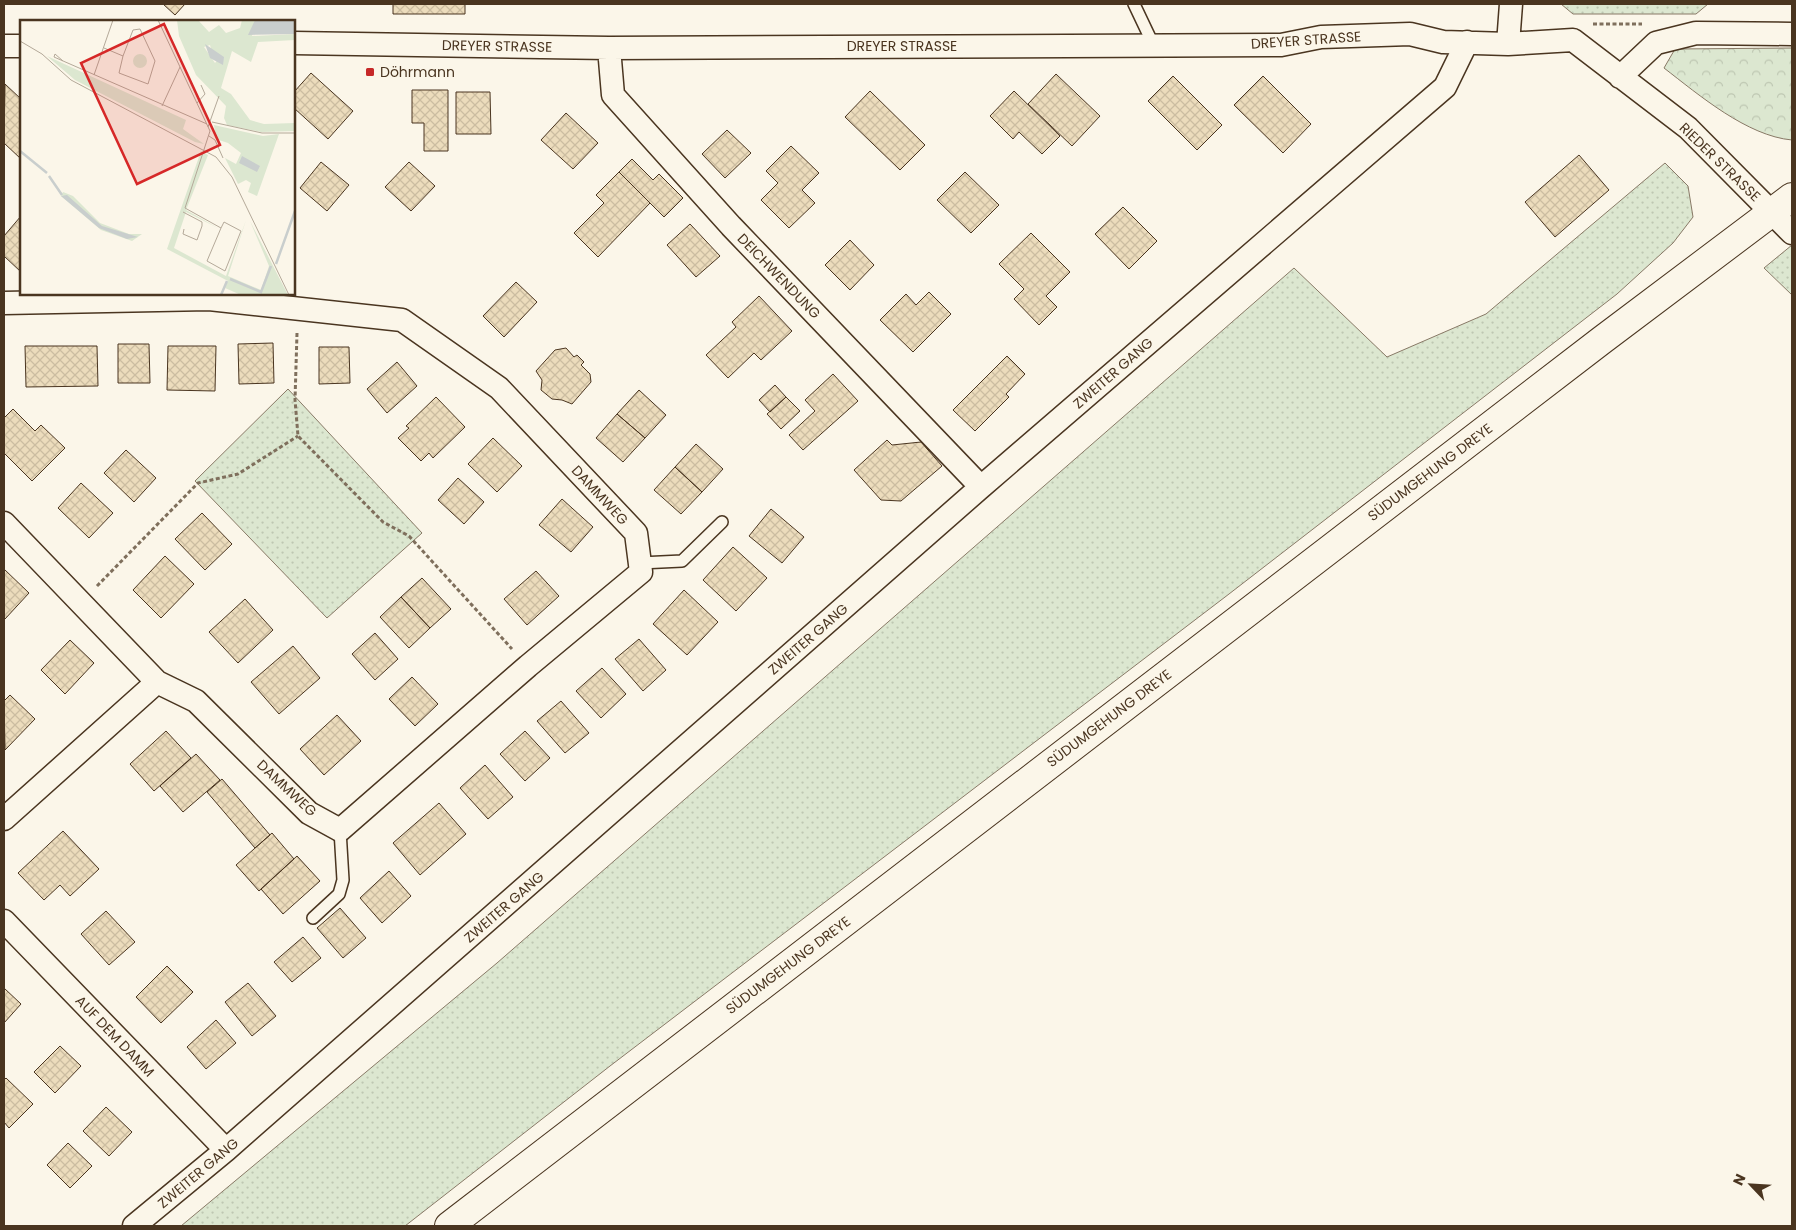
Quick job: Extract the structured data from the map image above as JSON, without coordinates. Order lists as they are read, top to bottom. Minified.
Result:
{"streets":{"main road":["SÜDUMGEHUNG DREYE"],"street":["DREYER STRASSE","RIEDER STRASSE","DEICHWENDUNG","ZWEITER GANG","DAMMWEG","AUF DEM DAMM"]},"crossings":[["DREYER STRASSE","RIEDER STRASSE"],["DREYER STRASSE","DEICHWENDUNG"],["DREYER STRASSE","ZWEITER GANG"],["RIEDER STRASSE","SÜDUMGEHUNG DREYE"],["DEICHWENDUNG","ZWEITER GANG"],["ZWEITER GANG","AUF DEM DAMM"]],"places":{"transit":["Döhrmann"]},"north":"top left"}
